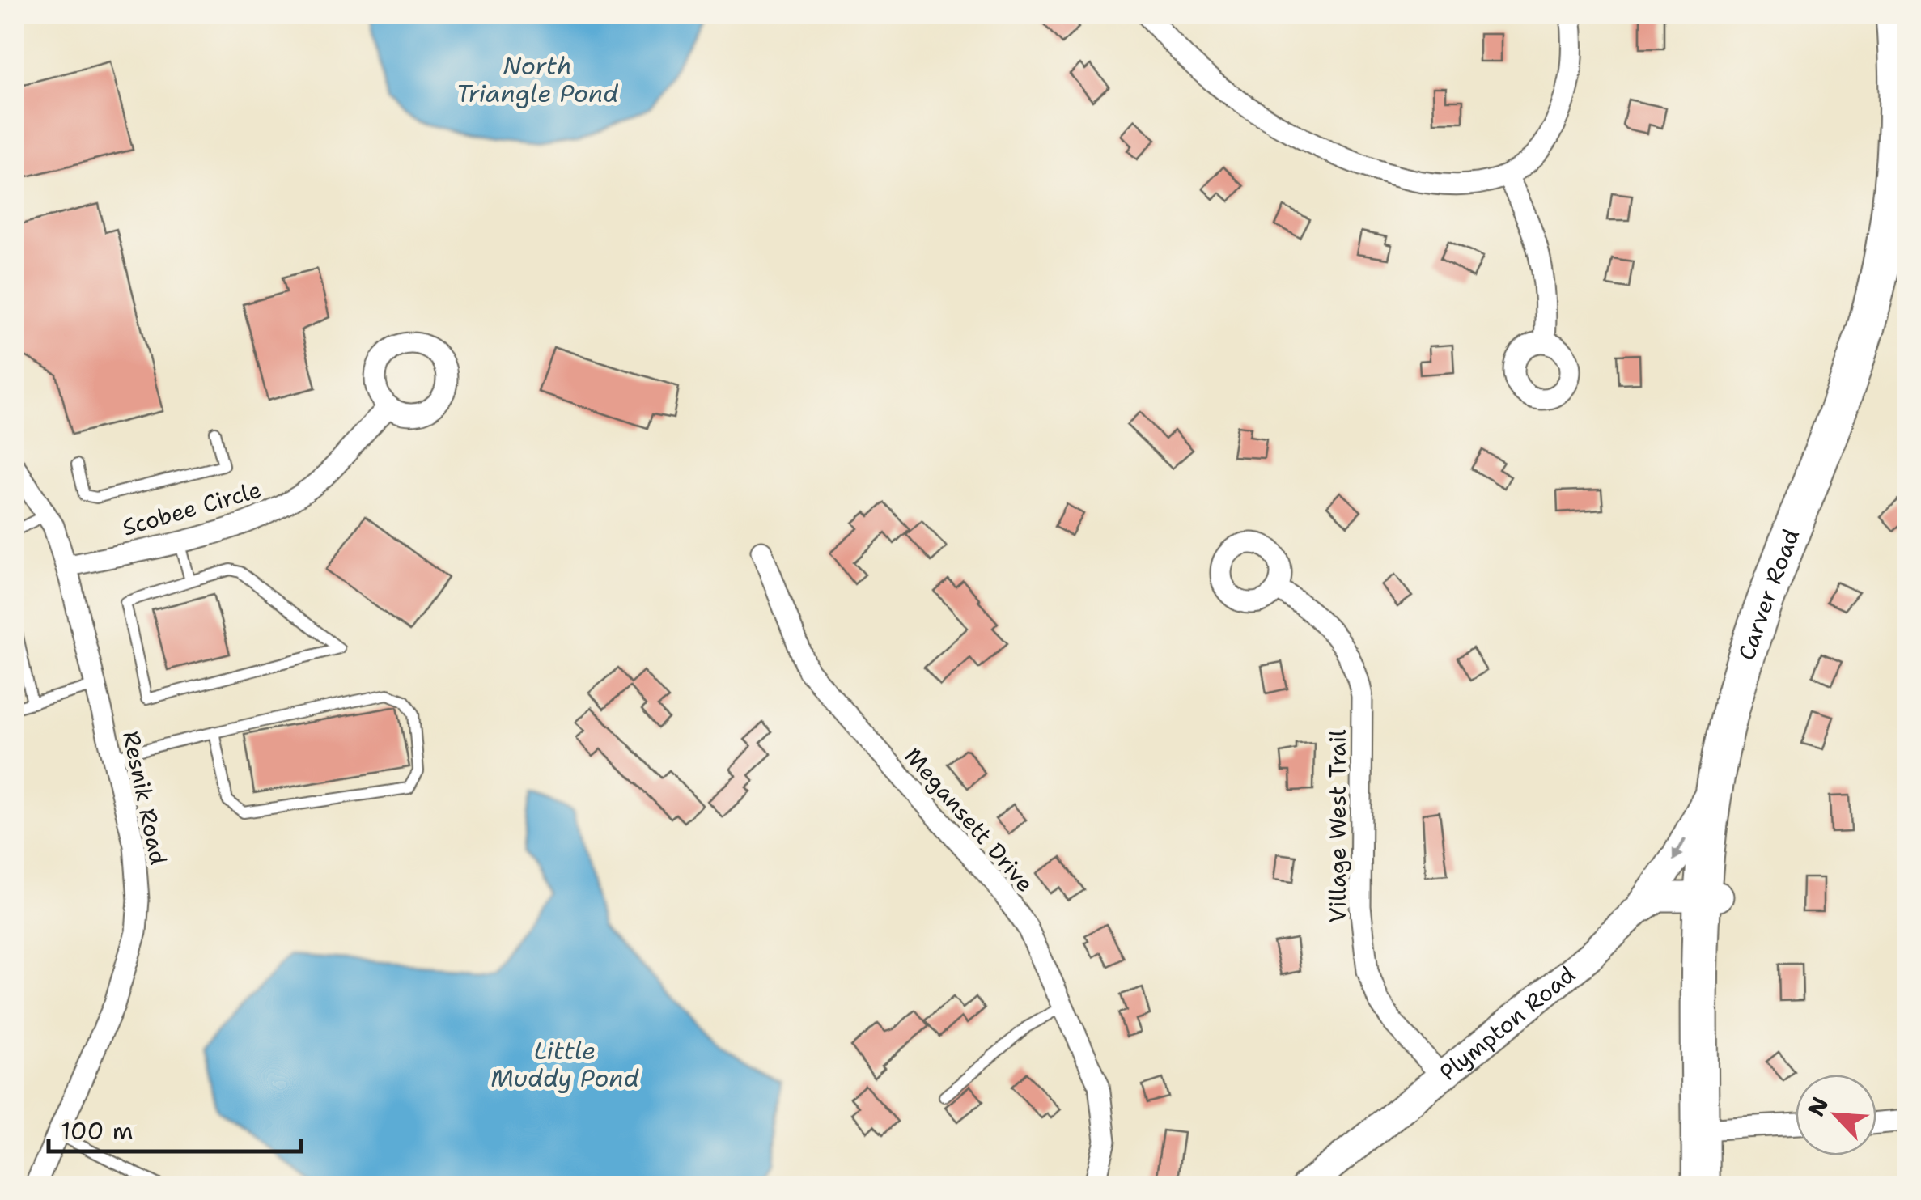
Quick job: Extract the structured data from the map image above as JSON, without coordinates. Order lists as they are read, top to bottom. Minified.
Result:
{"streets":{"highway":["Carver Road"],"main road":["Plympton Road"],"street":["Scobee Circle","Resnik Road","Megansett Drive","Village West Trail"]},"crossings":[["Scobee Circle","Resnik Road"],["Carver Road","Plympton Road"],["Village West Trail","Plympton Road"]],"water":["North Triangle Pond","Little Muddy Pond"],"scale_bar":"100 m","north":"top left"}
